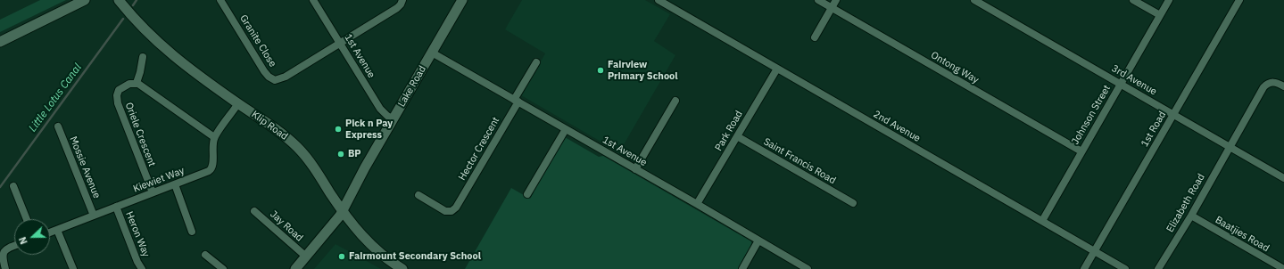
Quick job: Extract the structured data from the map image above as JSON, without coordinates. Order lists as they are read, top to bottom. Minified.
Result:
{"streets":{"street":["Granite Close","1st Avenue","Ontong Way","3rd Avenue","Lake Road","Johnson Street","Klip Road","2nd Avenue","1st Road","Park Road","Oriele Crescent","Hector Crescent","Saint Francis Road","Mossie Avenue","Kiewiet Way","Elizabeth Road","Jay Road","Heron Way","Baatjies Road"]},"crossings":[["Granite Close","1st Avenue"],["1st Avenue","Lake Road"],["1st Avenue","Park Road"],["1st Avenue","Hector Crescent"],["Ontong Way","Johnson Street"],["3rd Avenue","Johnson Street"],["3rd Avenue","1st Road"],["3rd Avenue","Elizabeth Road"],["Lake Road","Klip Road"],["Lake Road","Jay Road"],["Johnson Street","2nd Avenue"],["2nd Avenue","1st Road"],["2nd Avenue","Park Road"],["Park Road","Saint Francis Road"],["Oriele Crescent","Kiewiet Way"],["Mossie Avenue","Kiewiet Way"],["Kiewiet Way","Heron Way"],["Elizabeth Road","Baatjies Road"]],"water":["Little Lotus Canal"],"places":["Fairview Primary School","Pick n Pay Express","BP","Fairmount Secondary School"],"north":"left"}
